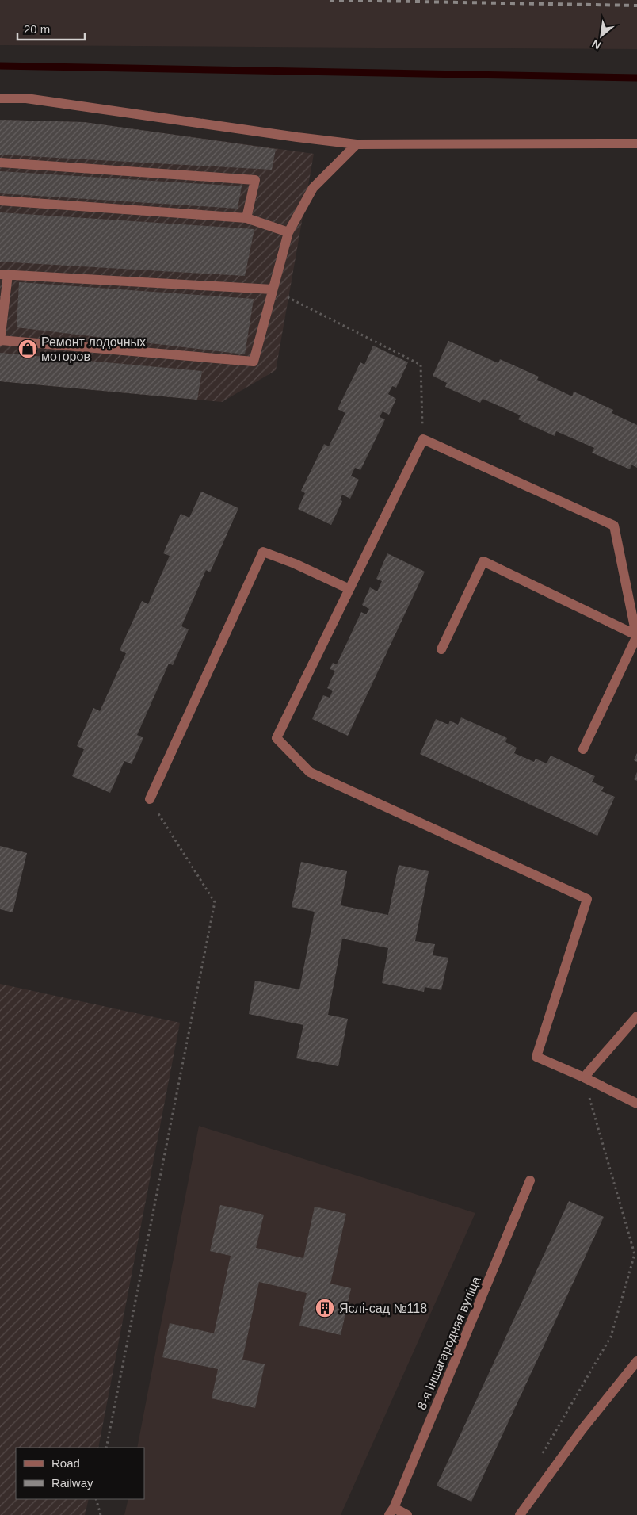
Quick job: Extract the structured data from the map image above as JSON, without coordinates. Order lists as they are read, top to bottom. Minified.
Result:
{"streets":{"lane":["8-я Іншагародняя вуліца"]},"places":{"shop":["Ремонт лодочных моторов"],"building":["Яслі-сад №118"]},"legend":["Road","Railway"],"scale_bar":"20 m","north":"bottom left"}
